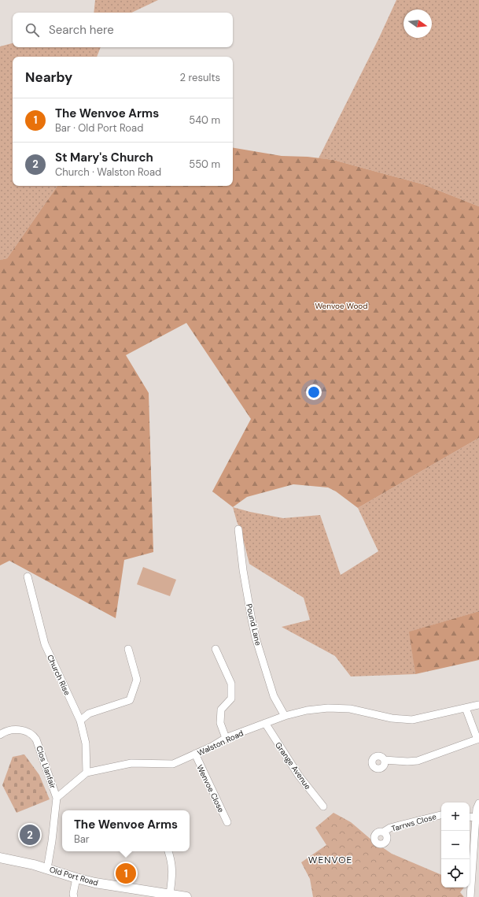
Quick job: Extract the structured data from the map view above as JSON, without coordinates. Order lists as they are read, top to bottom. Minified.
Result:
{"streets":{"street":["Pound Lane","Church Rise","Walston Road","Grange Avenue","Clos Llanfair","Wenvoe Close","Tarrws Close","Old Port Road"]},"crossings":[["Pound Lane","Walston Road"],["Church Rise","Walston Road"],["Walston Road","Grange Avenue"],["Walston Road","Clos Llanfair"],["Walston Road","Wenvoe Close"]],"districts":["WENVOE"],"parks":["Wenvoe Wood"],"north":"right","page":{"search":"Search here","heading":["Nearby","2 results"],"list":[{"mark":"1","name":"The Wenvoe Arms","note":"Bar · Old Port Road","value":"540 m"},{"mark":"2","name":"St Mary's Church","note":"Church · Walston Road","value":"550 m"}],"map_buttons":["+","−"],"popup":["The Wenvoe Arms","Bar"],"pins":["2","1"]}}
